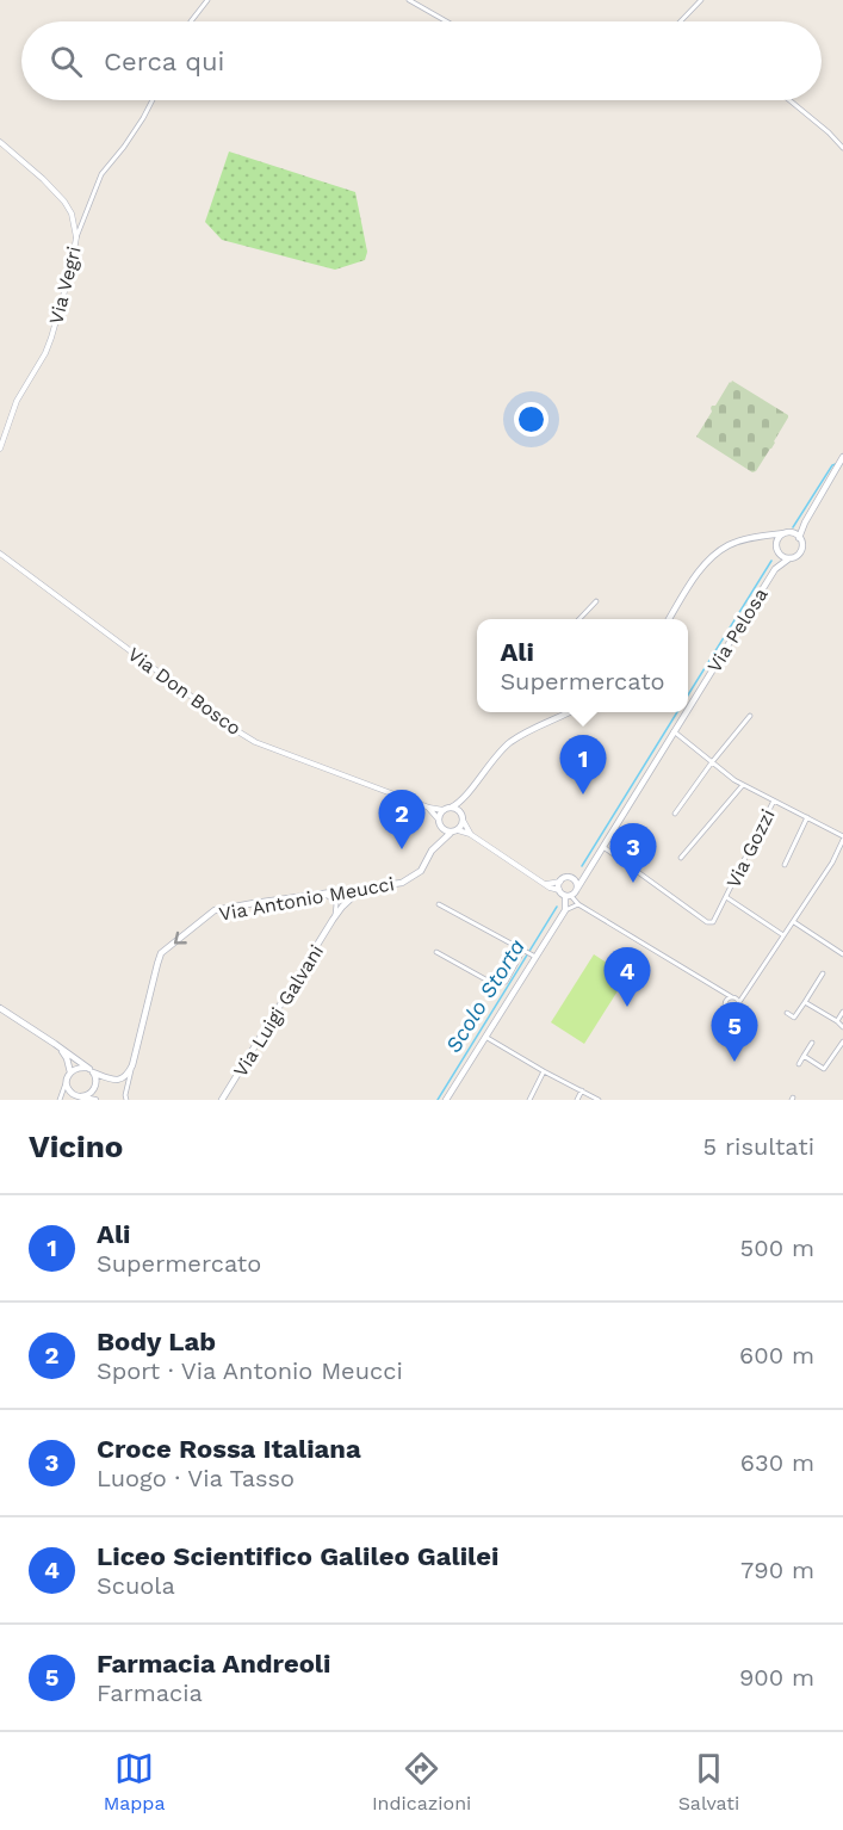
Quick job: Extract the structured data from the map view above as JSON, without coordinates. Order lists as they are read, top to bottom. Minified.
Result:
{"streets":{"main road":["Via Pelosa","Via Don Bosco","Via Antonio Meucci","Via Luigi Galvani"],"street":["Via Vegri","Via Gozzi"]},"crossings":[["Via Pelosa","Via Gozzi"],["Via Don Bosco","Via Antonio Meucci"],["Via Antonio Meucci","Via Luigi Galvani"]],"one_way":["Via Antonio Meucci"],"water":["Scolo Storta"],"page":{"search":"Cerca qui","popup":["Ali","Supermercato"],"pins":["1","2","3","4","5"],"heading":["Vicino","5 risultati"],"list":[{"mark":"1","name":"Ali","note":"Supermercato","value":"500 m"},{"mark":"2","name":"Body Lab","note":"Sport · Via Antonio Meucci","value":"600 m"},{"mark":"3","name":"Croce Rossa Italiana","note":"Luogo · Via Tasso","value":"630 m"},{"mark":"4","name":"Liceo Scientifico Galileo Galilei","note":"Scuola","value":"790 m"},{"mark":"5","name":"Farmacia Andreoli","note":"Farmacia","value":"900 m"}],"nav":["Mappa","Indicazioni","Salvati"]}}
